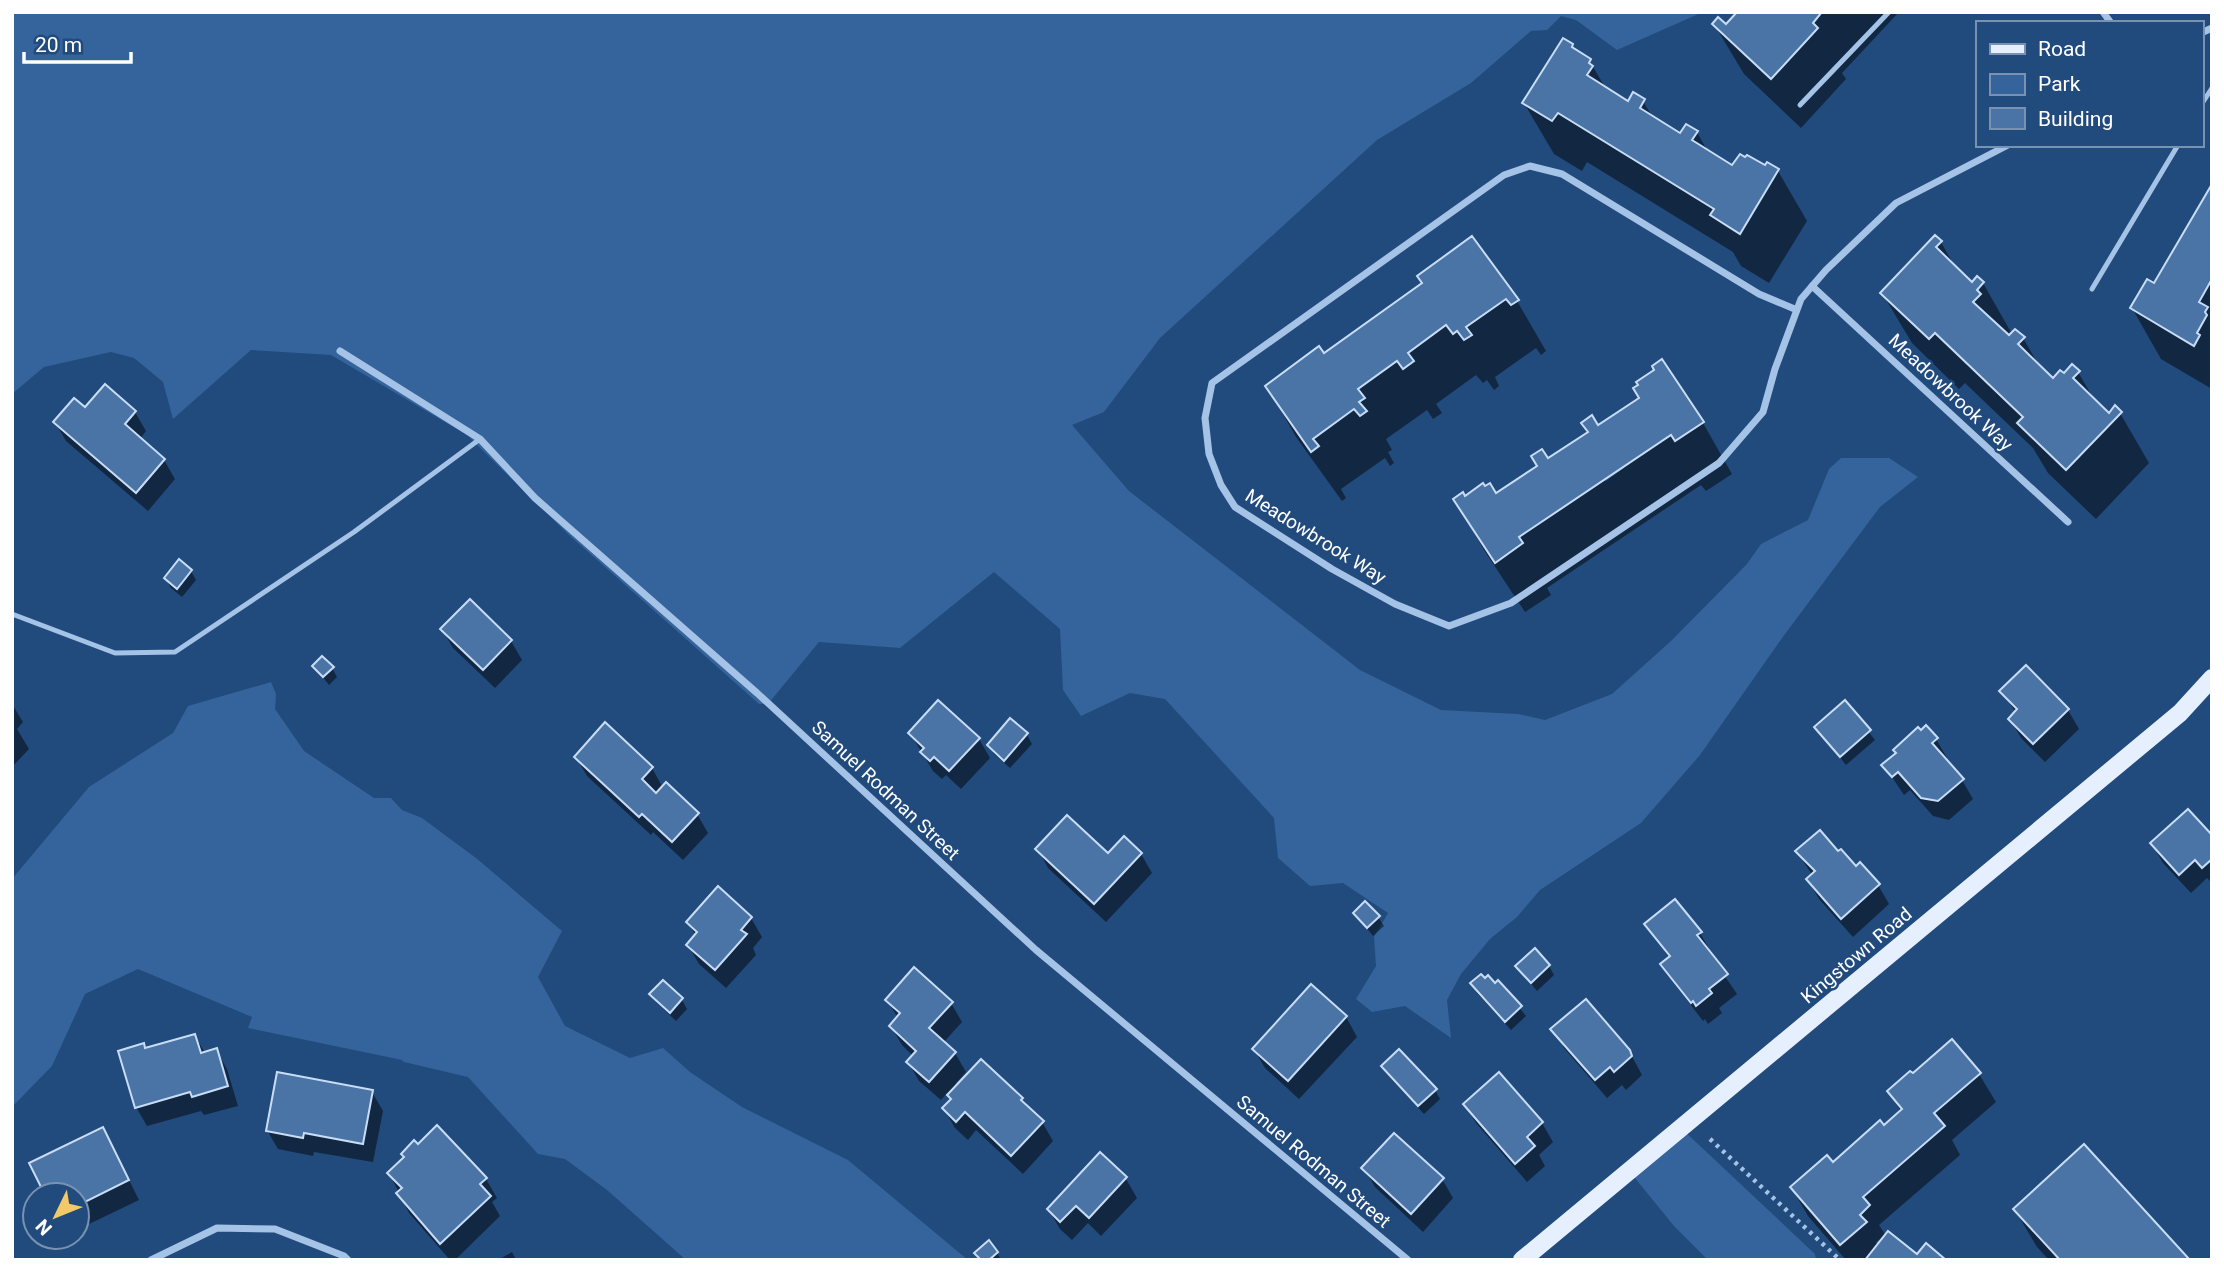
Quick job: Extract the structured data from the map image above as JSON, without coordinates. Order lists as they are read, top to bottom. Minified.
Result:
{"streets":{"main road":["Kingstown Road"],"street":["Meadowbrook Way","Samuel Rodman Street"]},"legend":["Road","Park","Building"],"scale_bar":"20 m","north":"bottom left"}
